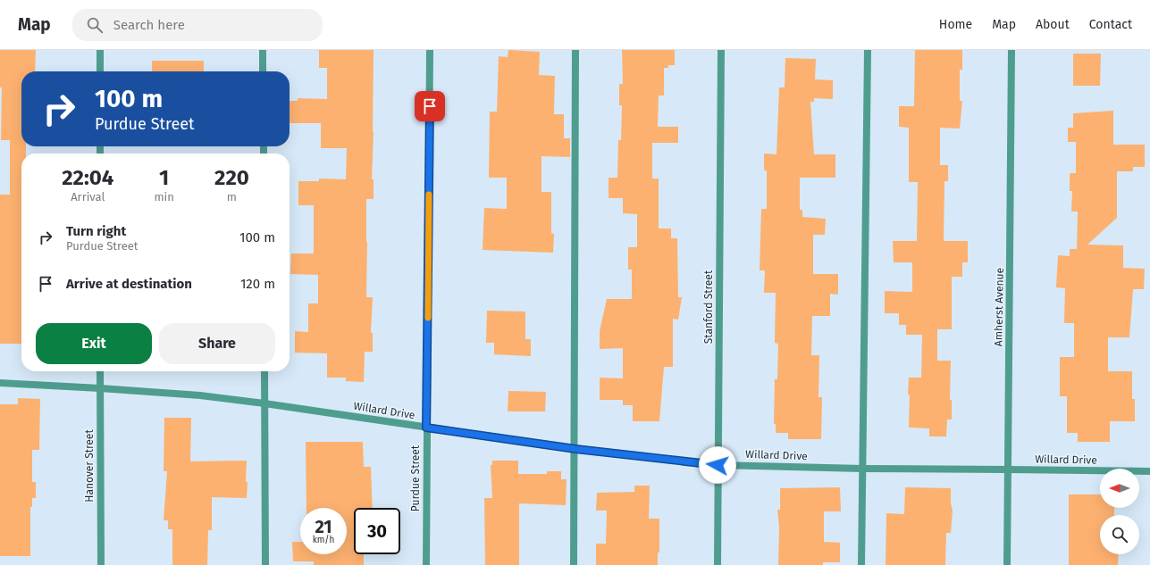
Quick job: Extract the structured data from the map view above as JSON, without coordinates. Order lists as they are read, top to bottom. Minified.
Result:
{"streets":{"street":["Stanford Street","Amherst Avenue","Willard Drive","Hanover Street","Purdue Street"]},"crossings":[["Stanford Street","Willard Drive"],["Amherst Avenue","Willard Drive"],["Willard Drive","Hanover Street"],["Willard Drive","Purdue Street"]],"north":"left","page":{"header":"Map","search":"Search here","nav":["Home","Map","About","Contact"],"turn":["100 m","Purdue Street"],"eta":["22:04","Arrival","1","min","220","m"],"list":[{"name":"Turn right","note":"Purdue Street","value":"100 m"},{"name":"Arrive at destination","value":"120 m"}],"buttons":["Exit","Share"],"speed":"21 km/h","limit":"30"}}
